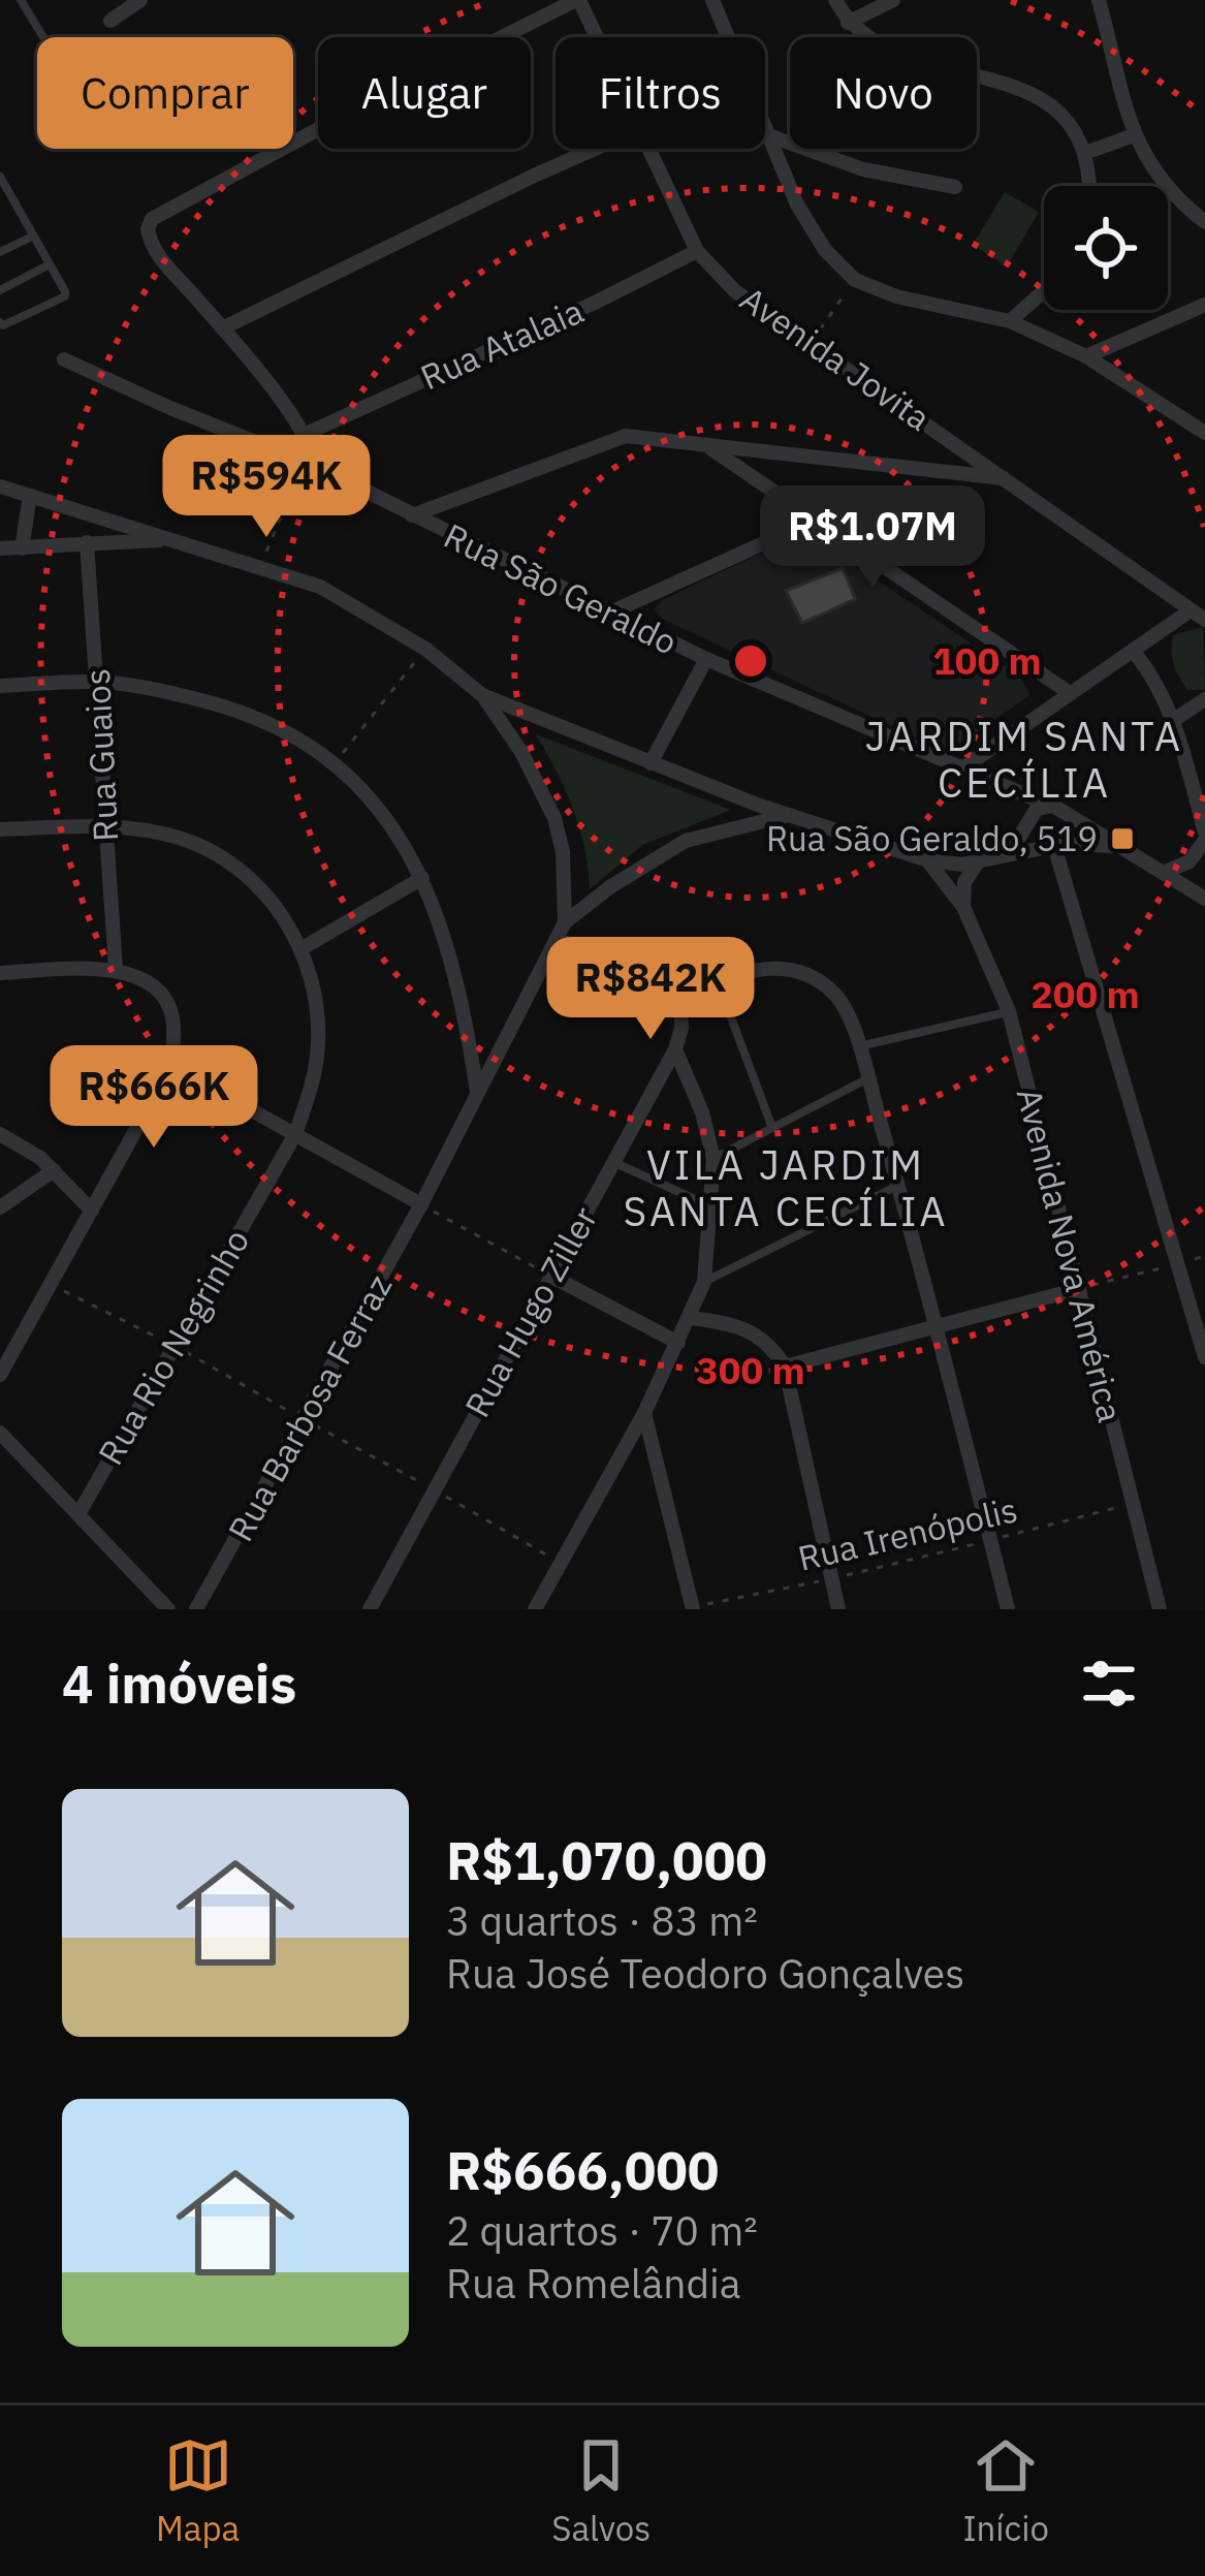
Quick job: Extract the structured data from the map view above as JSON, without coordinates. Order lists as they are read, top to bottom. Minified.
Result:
{"streets":{"street":["Rua Atalaia","Avenida Jovita","Rua São Geraldo","Rua Guaios","Avenida Nova América","Rua Hugo Ziller","Rua Rio Negrinho","Rua Barbosa Ferraz"],"path":["Rua Irenópolis"]},"crossings":[["Rua Atalaia","Avenida Jovita"],["Rua Guaios","Rua Rio Negrinho"],["Avenida Nova América","Rua Irenópolis"]],"districts":["JARDIM SANTA CECÍLIA","VILA JARDIM SANTA CECÍLIA"],"places":{"transit":["Rua São Geraldo, 519"]},"page":{"chip":["Comprar","Alugar","Filtros","Novo"],"price":["R$594K","R$1.07M","R$842K","R$666K"],"heading":"4 imóveis","list":[{"name":"R$1,070,000","note":"3 quartos · 83 m² · Rua José Teodoro Gonçalves"},{"name":"R$666,000","note":"2 quartos · 70 m² · Rua Romelândia"}],"tabs":["Mapa","Salvos","Início"]},"rings":["100 m","200 m","300 m"]}
